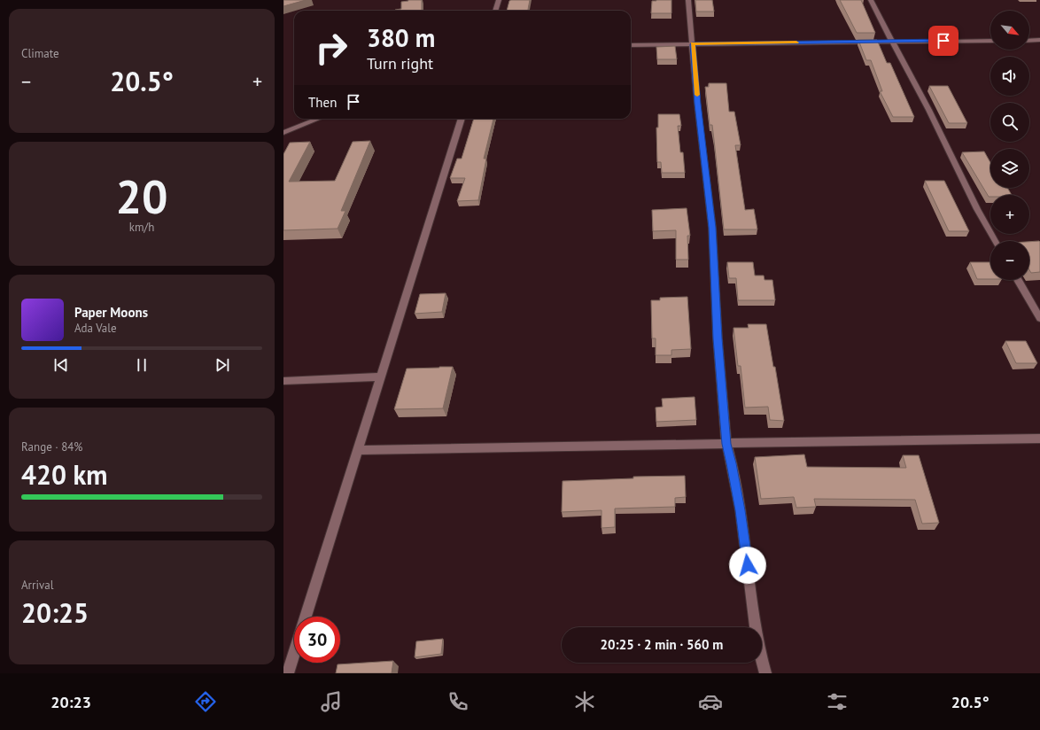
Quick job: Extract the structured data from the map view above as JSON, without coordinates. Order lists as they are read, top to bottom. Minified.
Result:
{"north":"bottom right","page":{"tile":["Climate",["20","km/h"],["Range · 84%","420 km"],["Arrival","20:25"]],"map_buttons":["+","−"],"turn":["380 m","Turn right"],"heat":["−","20.5°","+"],"then":"Then","song":["Paper Moons","Ada Vale"],"limit":"30","trip":"20:25 · 2 min · 560 m","tabs":["20:23","20.5°"]}}
